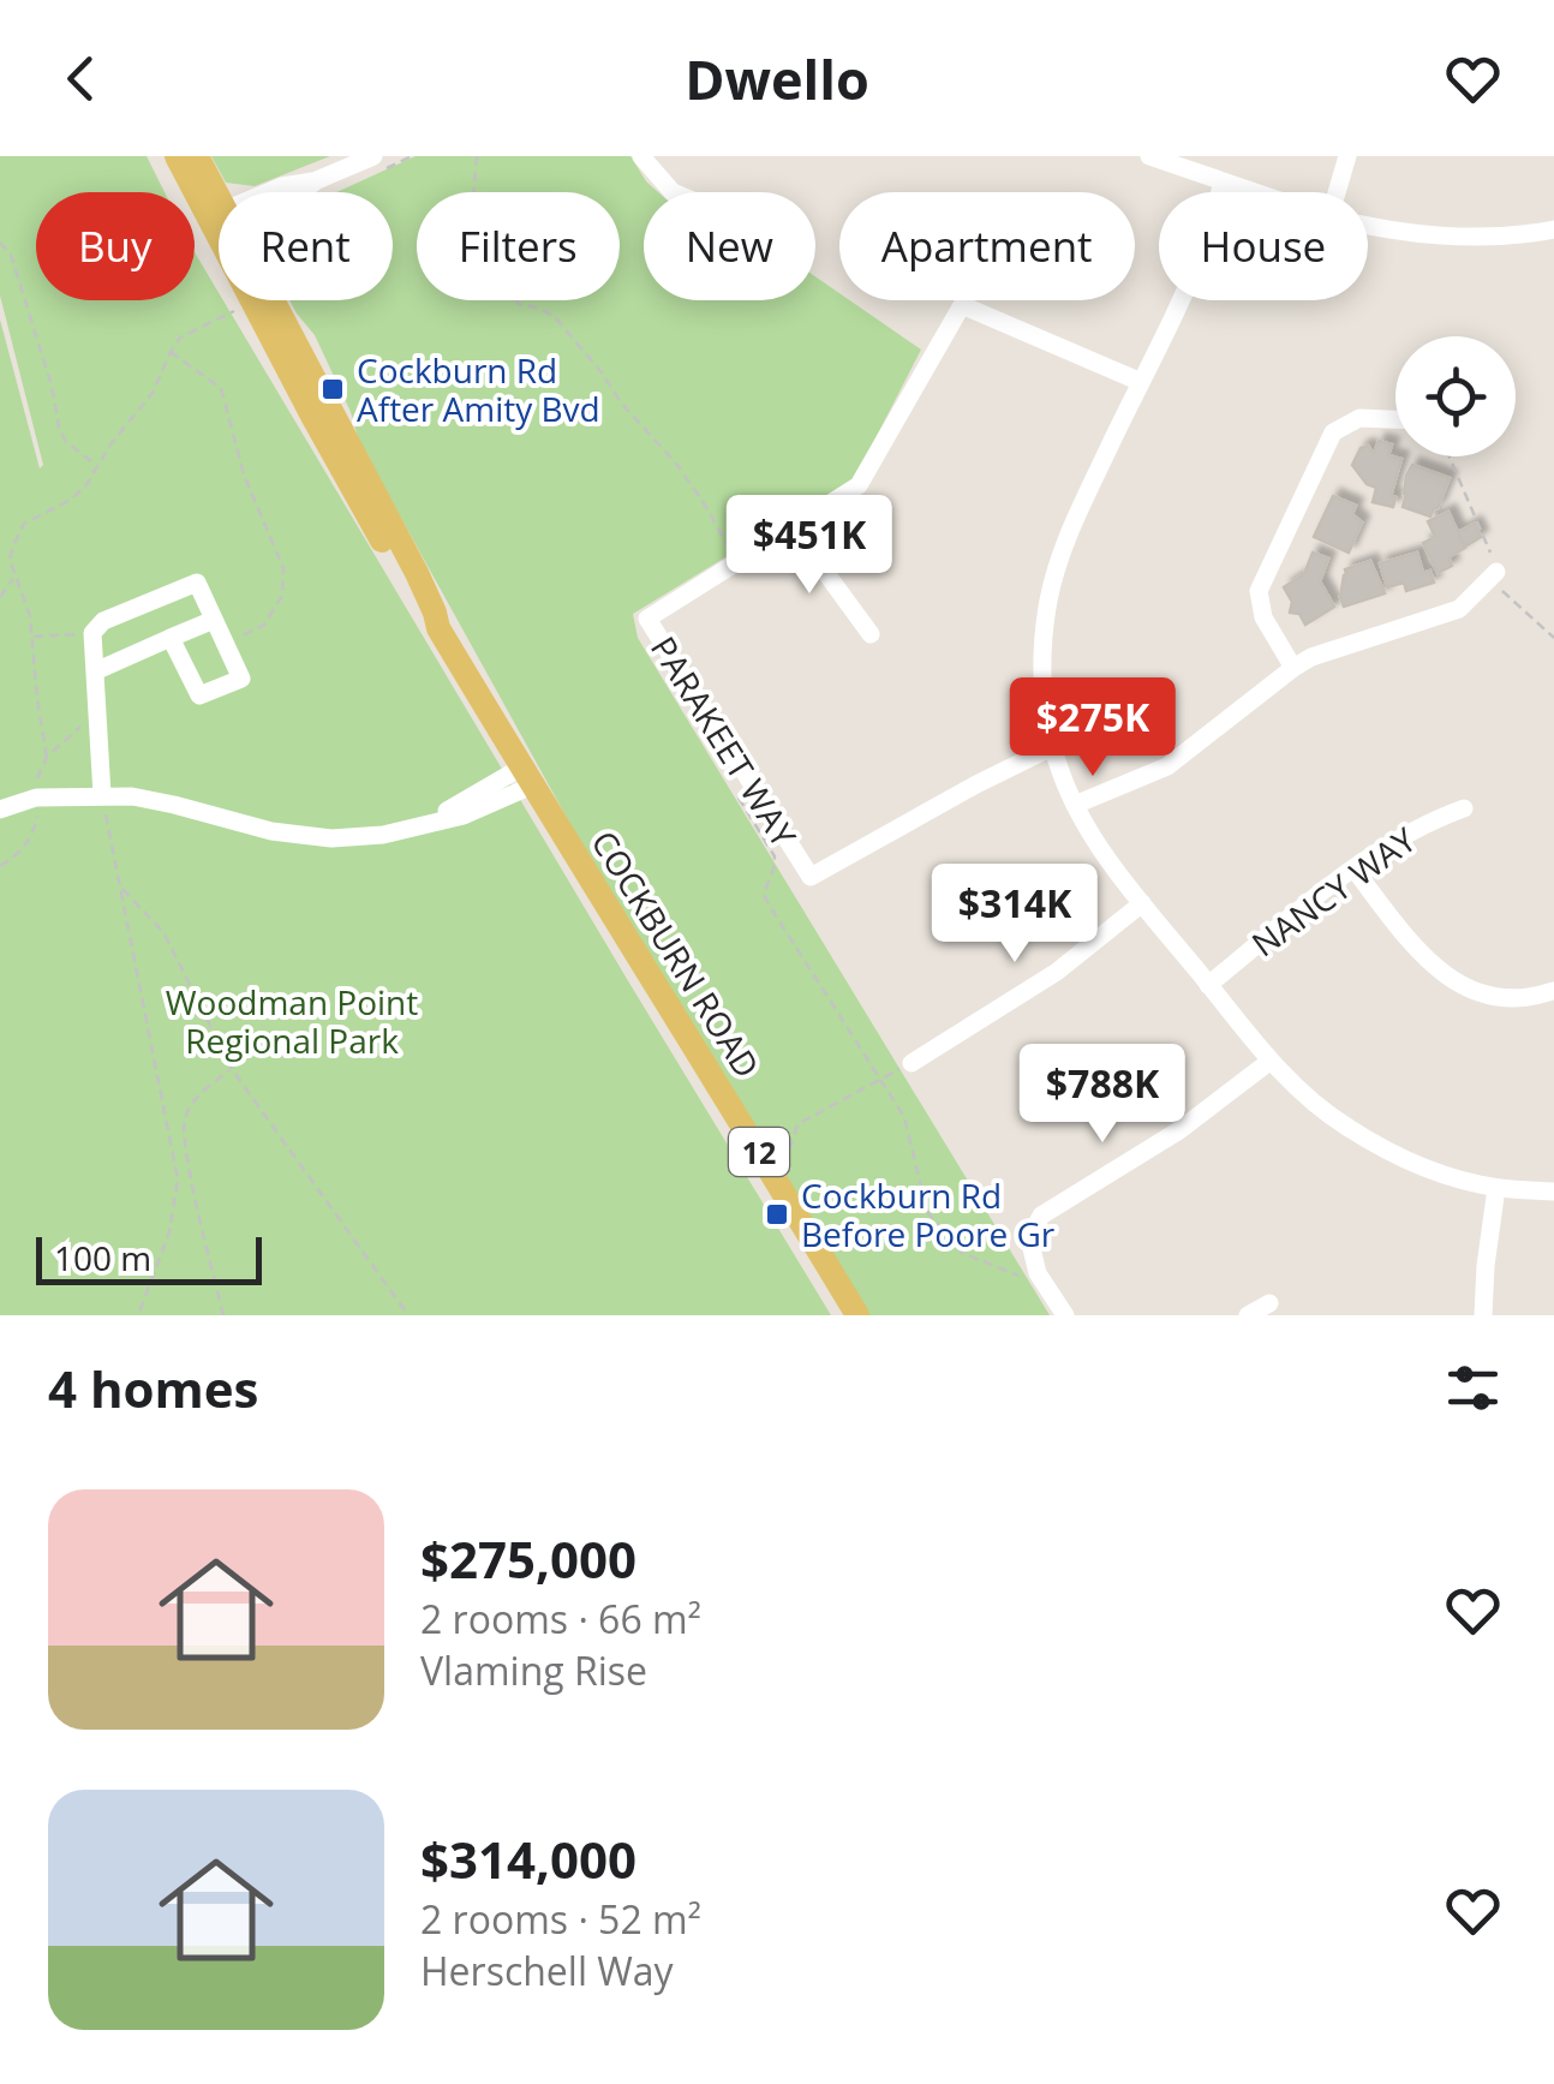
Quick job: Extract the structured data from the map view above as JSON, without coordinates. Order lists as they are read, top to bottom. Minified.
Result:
{"streets":{"main road":["COCKBURN ROAD","12"],"street":["PARAKEET WAY","NANCY WAY"]},"parks":["Woodman Point Regional Park"],"places":{"transit":["Cockburn Rd After Amity Bvd","Cockburn Rd Before Poore Gr"]},"scale_bar":"100 m","page":{"header":"Dwello","chip":["Buy","Rent","Filters","New","Apartment","House"],"price":["$451K","$275K","$314K","$788K"],"scale":"100 m","heading":"4 homes","list":[{"name":"$275,000","note":"2 rooms · 66 m² · Vlaming Rise"},{"name":"$314,000","note":"2 rooms · 52 m² · Herschell Way"}]}}
